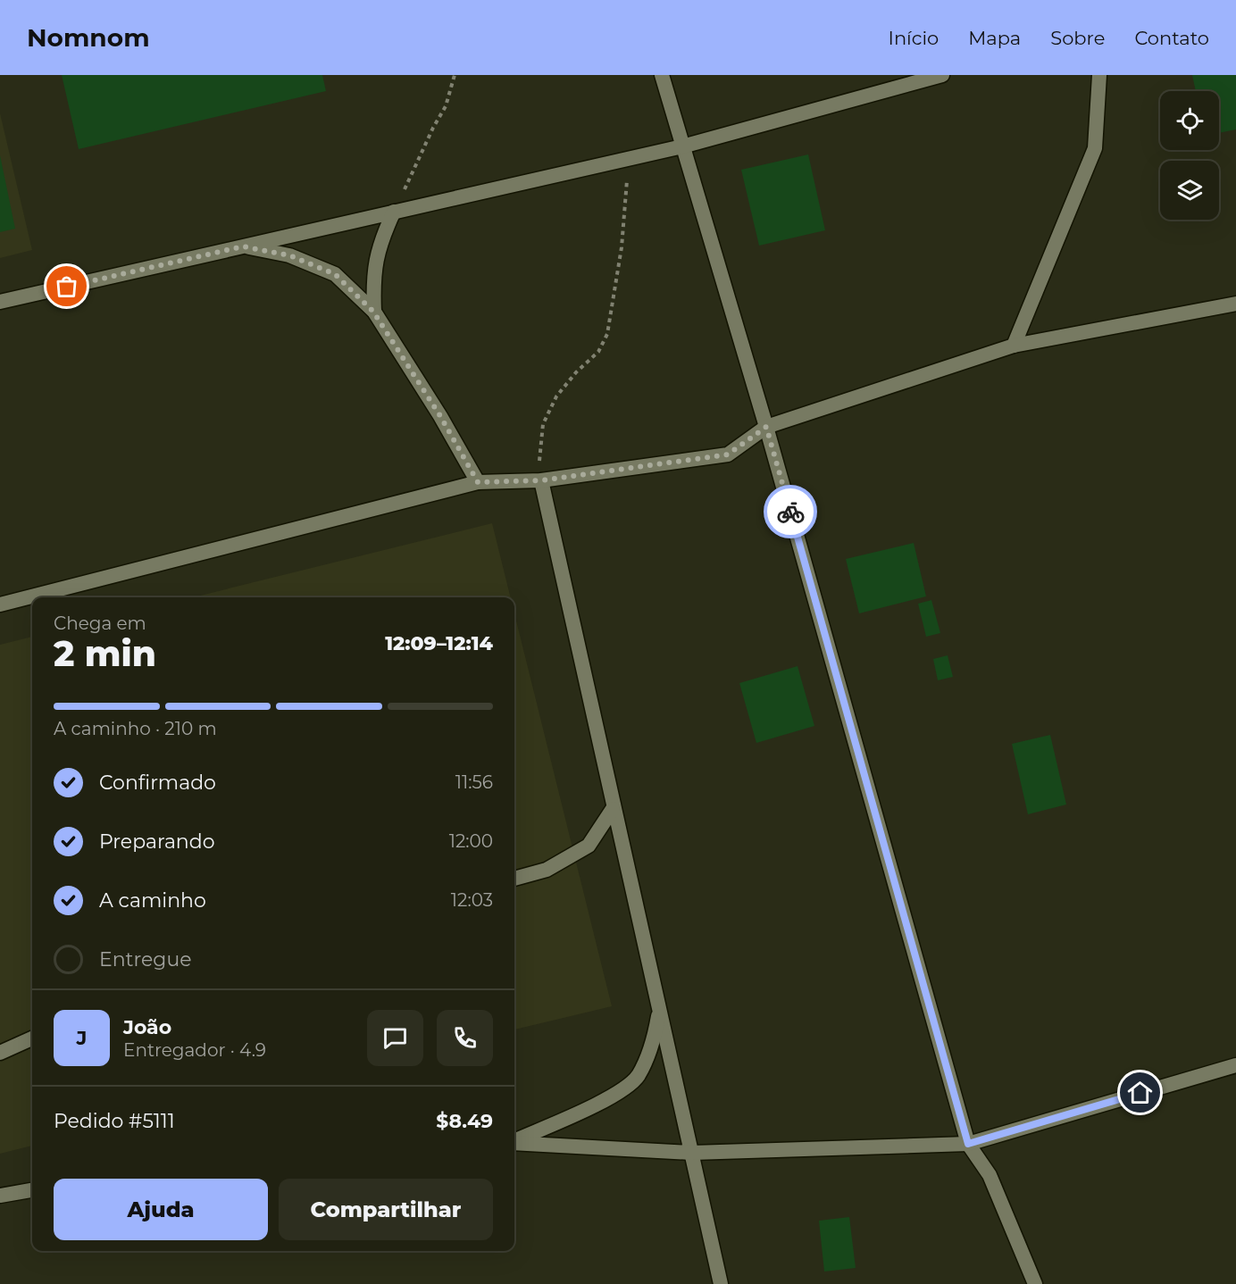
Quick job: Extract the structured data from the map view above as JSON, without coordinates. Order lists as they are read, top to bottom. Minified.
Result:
{"page":{"header":"Nomnom","nav":["Início","Mapa","Sobre","Contato"],"heading":["2 min","Chega em","12:09–12:14"],"panel":["João","Entregador · 4.9","Pedido #5111","$8.49"],"bar":"A caminho · 210 m","list":[["Confirmado","11:56"],["Preparando","12:00"],["A caminho","12:03"],"Entregue"],"round":"J","buttons":["Ajuda","Compartilhar"]}}
